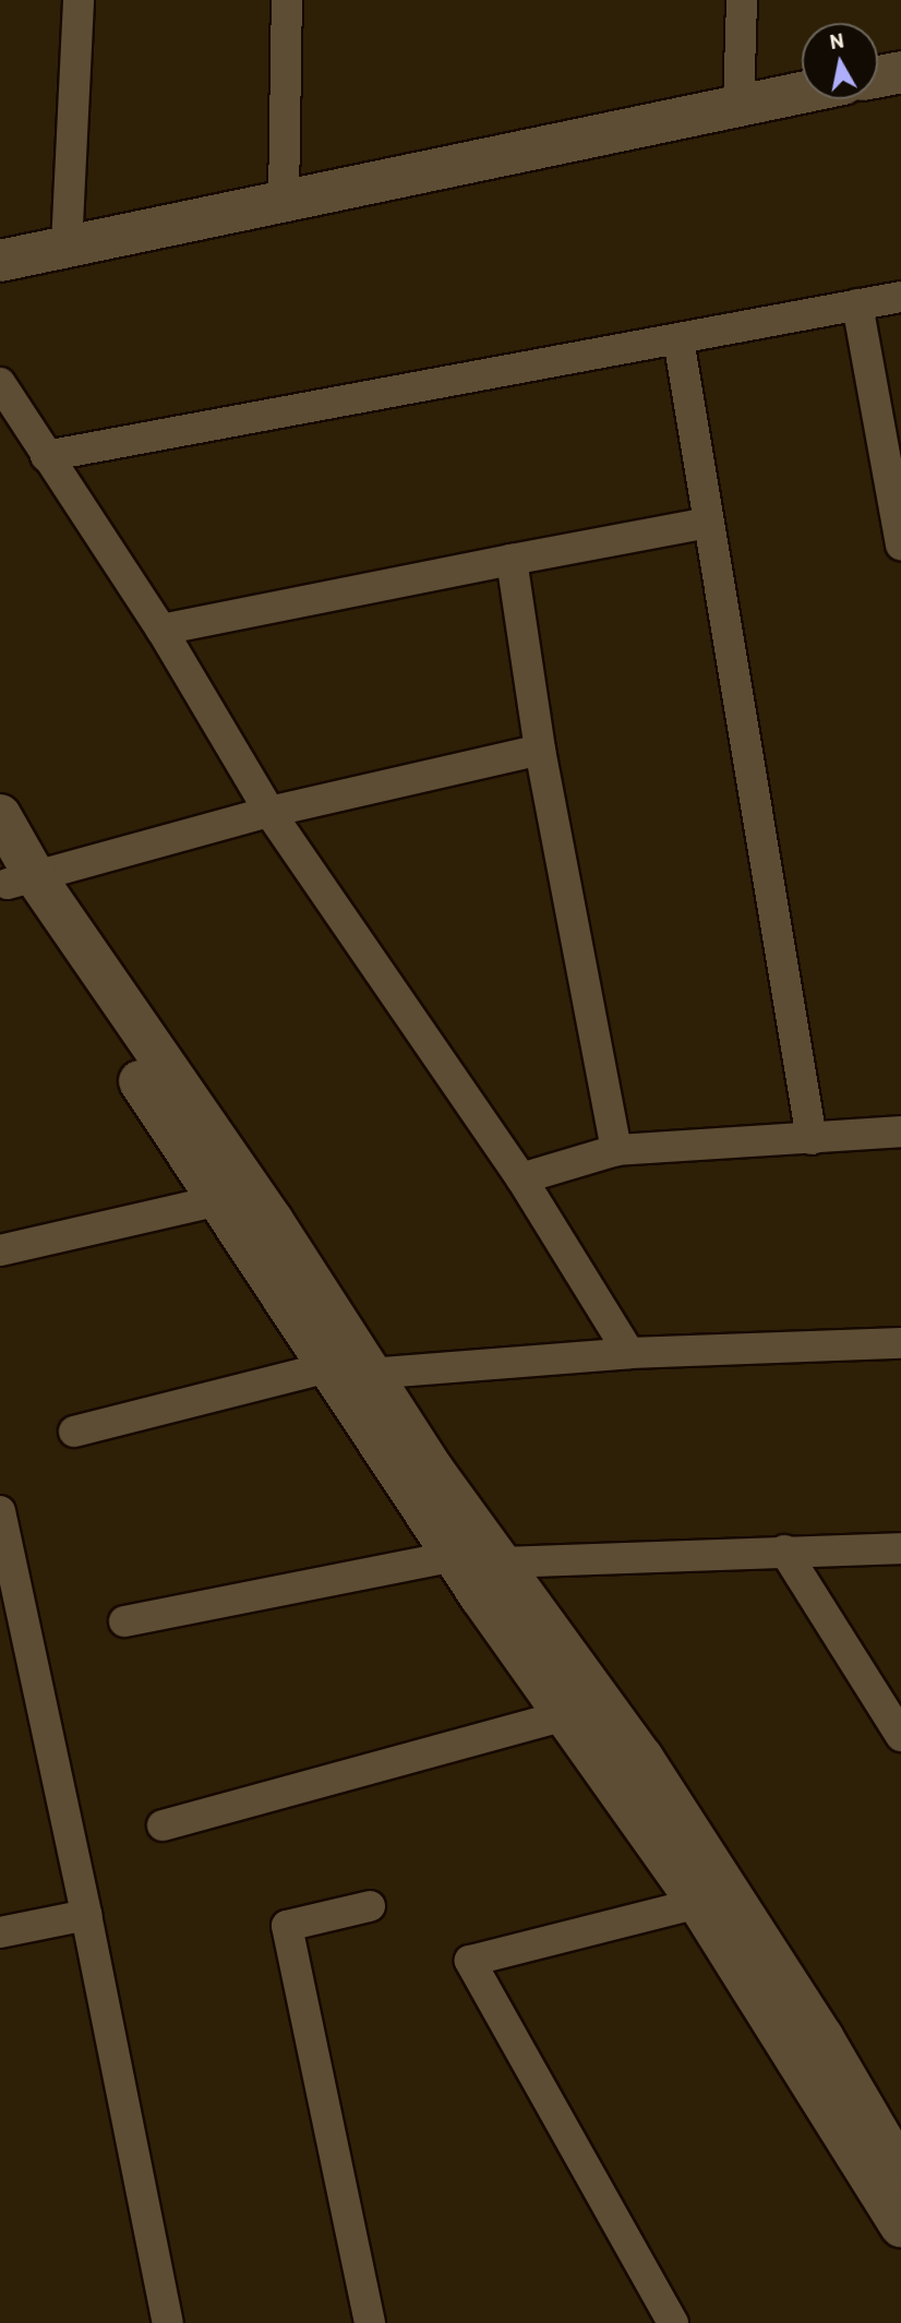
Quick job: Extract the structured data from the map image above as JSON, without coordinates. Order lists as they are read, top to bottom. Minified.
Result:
{"north":"top"}
